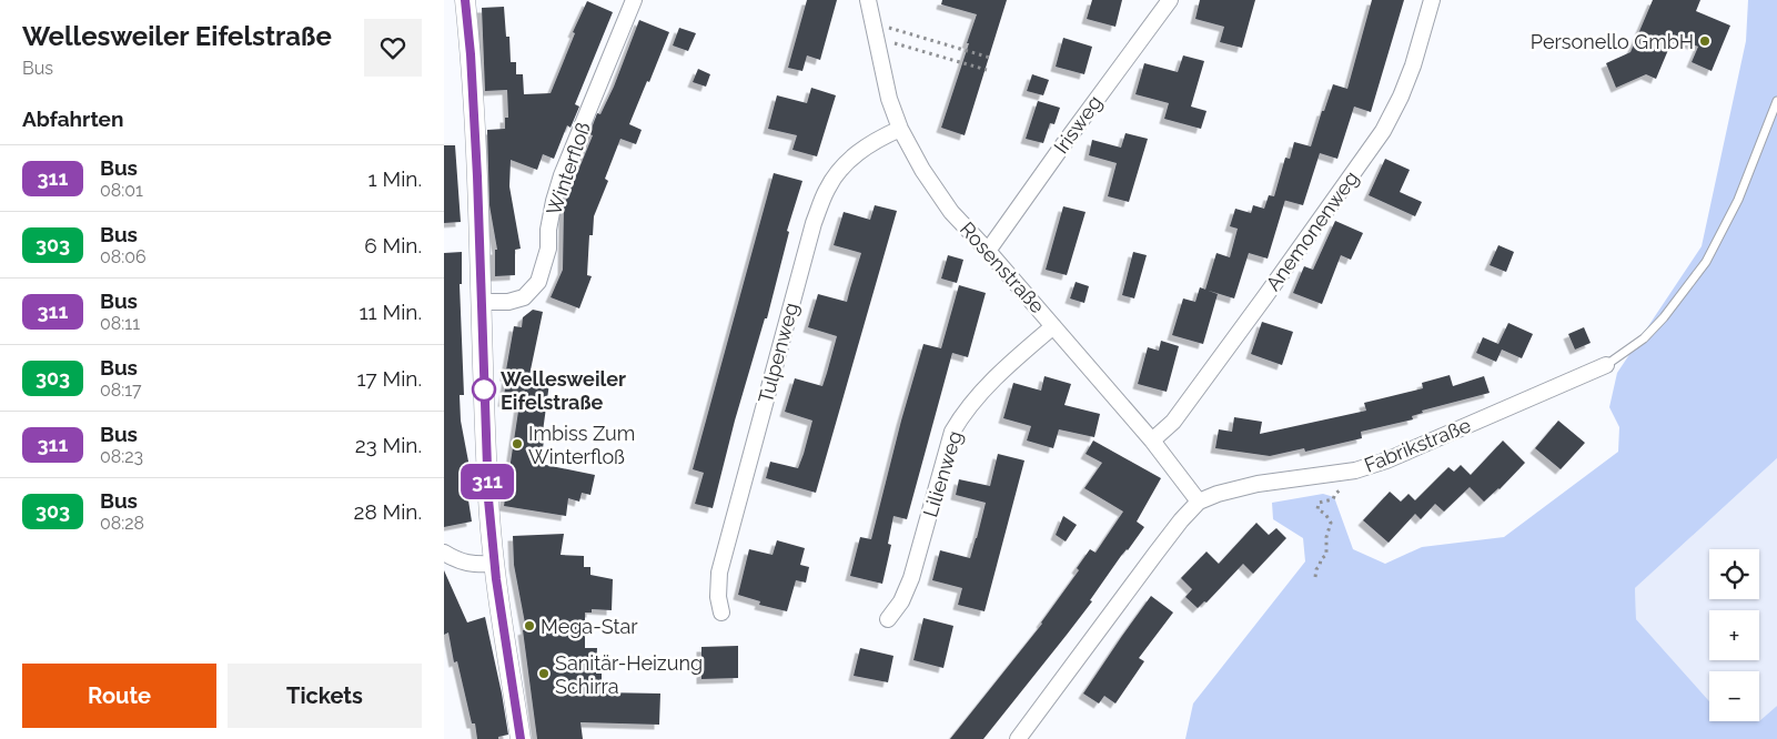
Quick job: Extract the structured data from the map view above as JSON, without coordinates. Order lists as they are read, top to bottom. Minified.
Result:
{"streets":{"street":["Irisweg","Winterfloß","Anemonenweg","Rosenstraße","Tulpenweg","Fabrikstraße","Lilienweg"]},"crossings":[["Irisweg","Rosenstraße"],["Anemonenweg","Rosenstraße"],["Rosenstraße","Tulpenweg"],["Rosenstraße","Fabrikstraße"],["Rosenstraße","Lilienweg"]],"places":["Personello GmbH","Wellesweiler Eifelstraße","Imbiss Zum Winterfloß","Mega-Star","Sanitär-Heizung Schirra"],"lines":["bus line 311"],"page":{"heading":[["Wellesweiler Eifelstraße","Bus"],"Abfahrten"],"on_map":"311","list":[{"mark":"311","name":"Bus","note":"08:01","value":"1 Min."},{"mark":"303","name":"Bus","note":"08:06","value":"6 Min."},{"mark":"311","name":"Bus","note":"08:11","value":"11 Min."},{"mark":"303","name":"Bus","note":"08:17","value":"17 Min."},{"mark":"311","name":"Bus","note":"08:23","value":"23 Min."},{"mark":"303","name":"Bus","note":"08:28","value":"28 Min."}],"map_buttons":["+","−"],"buttons":["Route","Tickets"]}}
